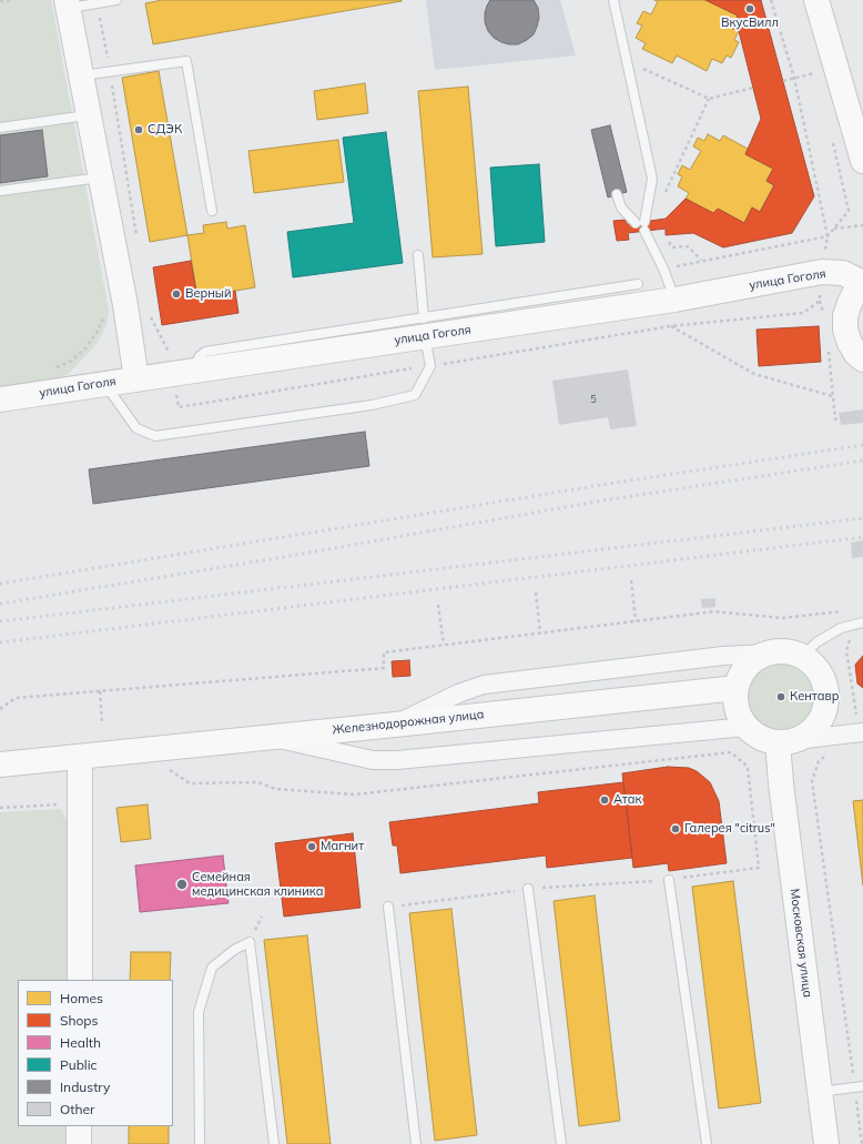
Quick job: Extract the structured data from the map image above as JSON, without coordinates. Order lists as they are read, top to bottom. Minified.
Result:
{"streets":{"street":["улица Гоголя","Железнодорожная улица","Московская улица"]},"crossings":[["Железнодорожная улица","Московская улица"]],"places":["ВкусВилл","СДЭК","Верный","Кентавр","Атак","Галерея \"citrus\"","Магнит","Семейная медицинская клиника"],"house_numbers":["5"],"legend":["Homes","Shops","Health","Public","Industry","Other"]}
